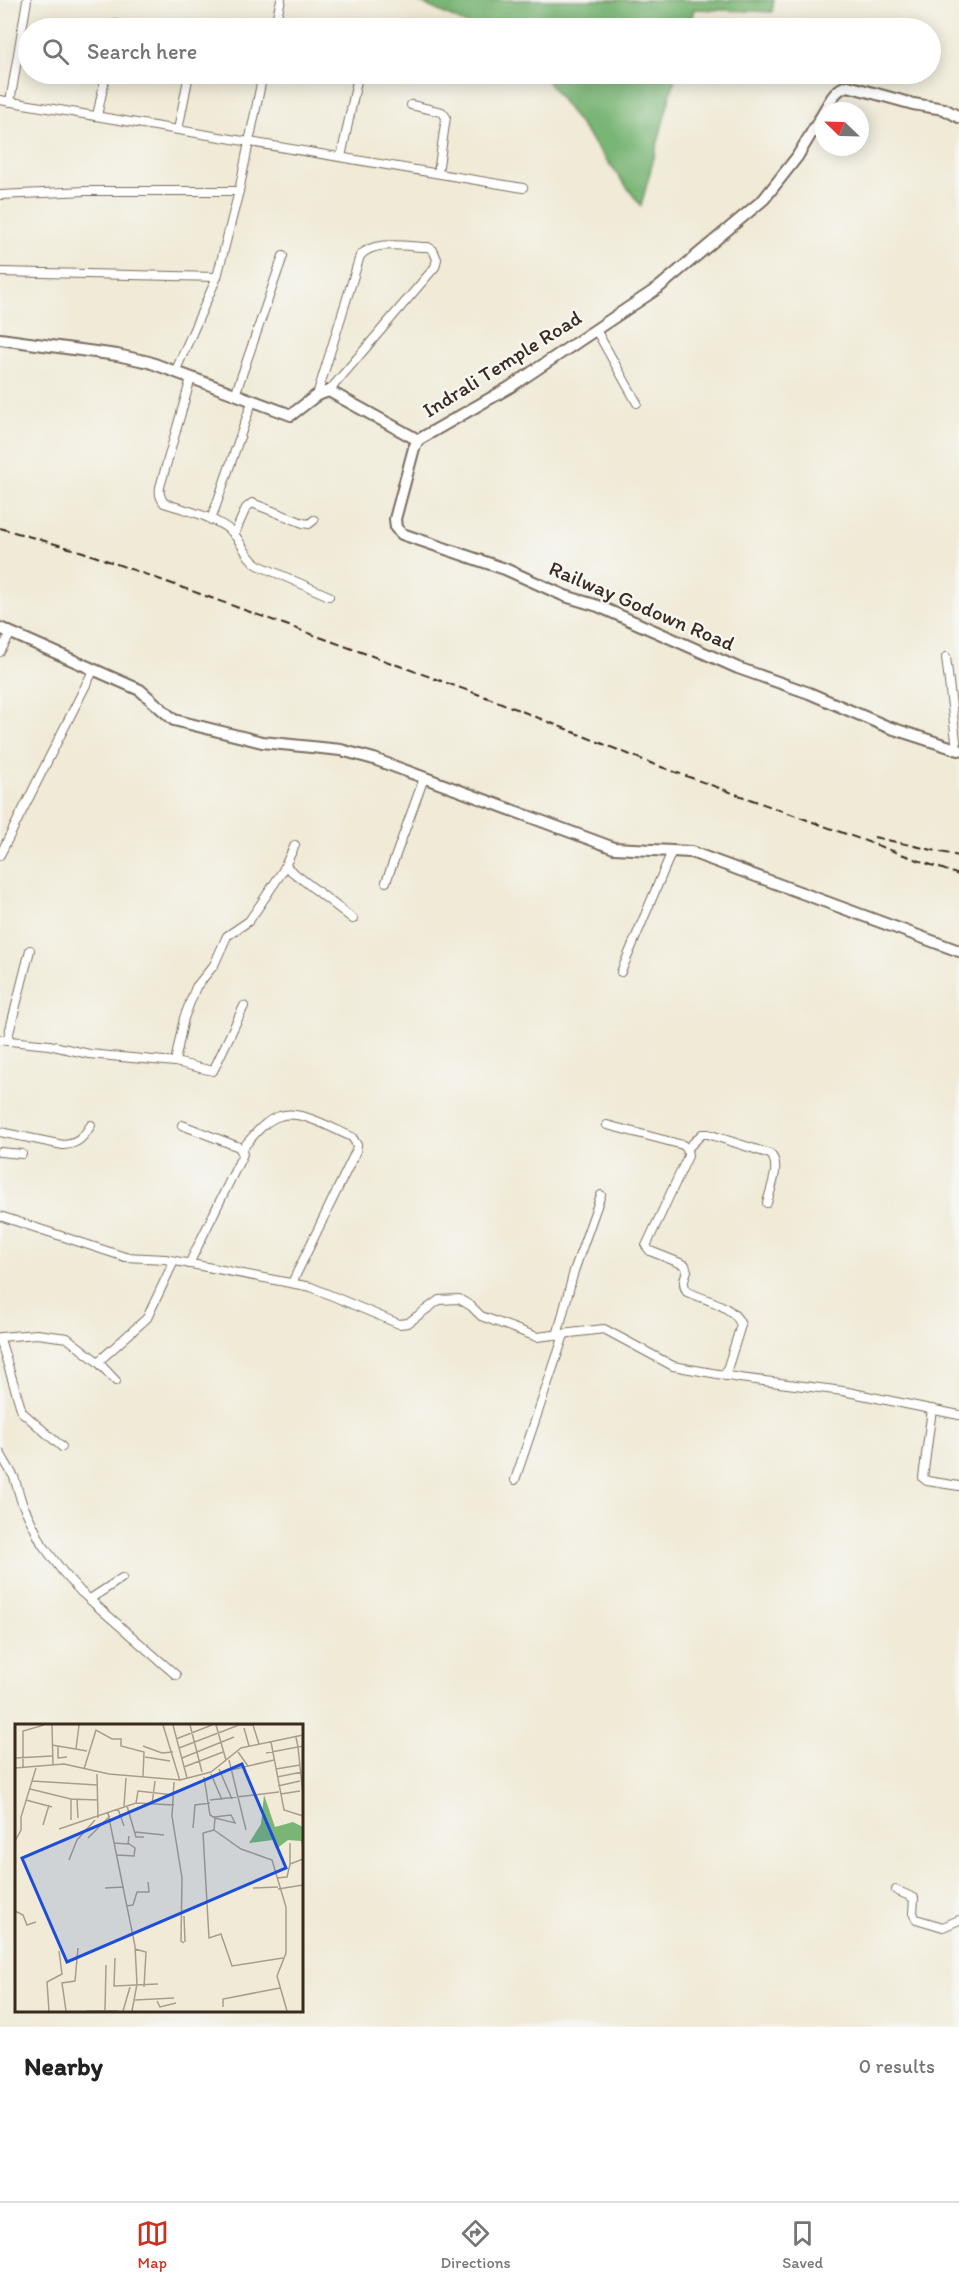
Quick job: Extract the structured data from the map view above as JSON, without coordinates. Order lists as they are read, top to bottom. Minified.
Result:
{"streets":{"street":["Indrali Temple Road","Railway Godown Road"]},"crossings":[["Indrali Temple Road","Railway Godown Road"]],"north":"top left","page":{"search":"Search here","heading":["Nearby","0 results"],"nav":["Map","Directions","Saved"]}}
